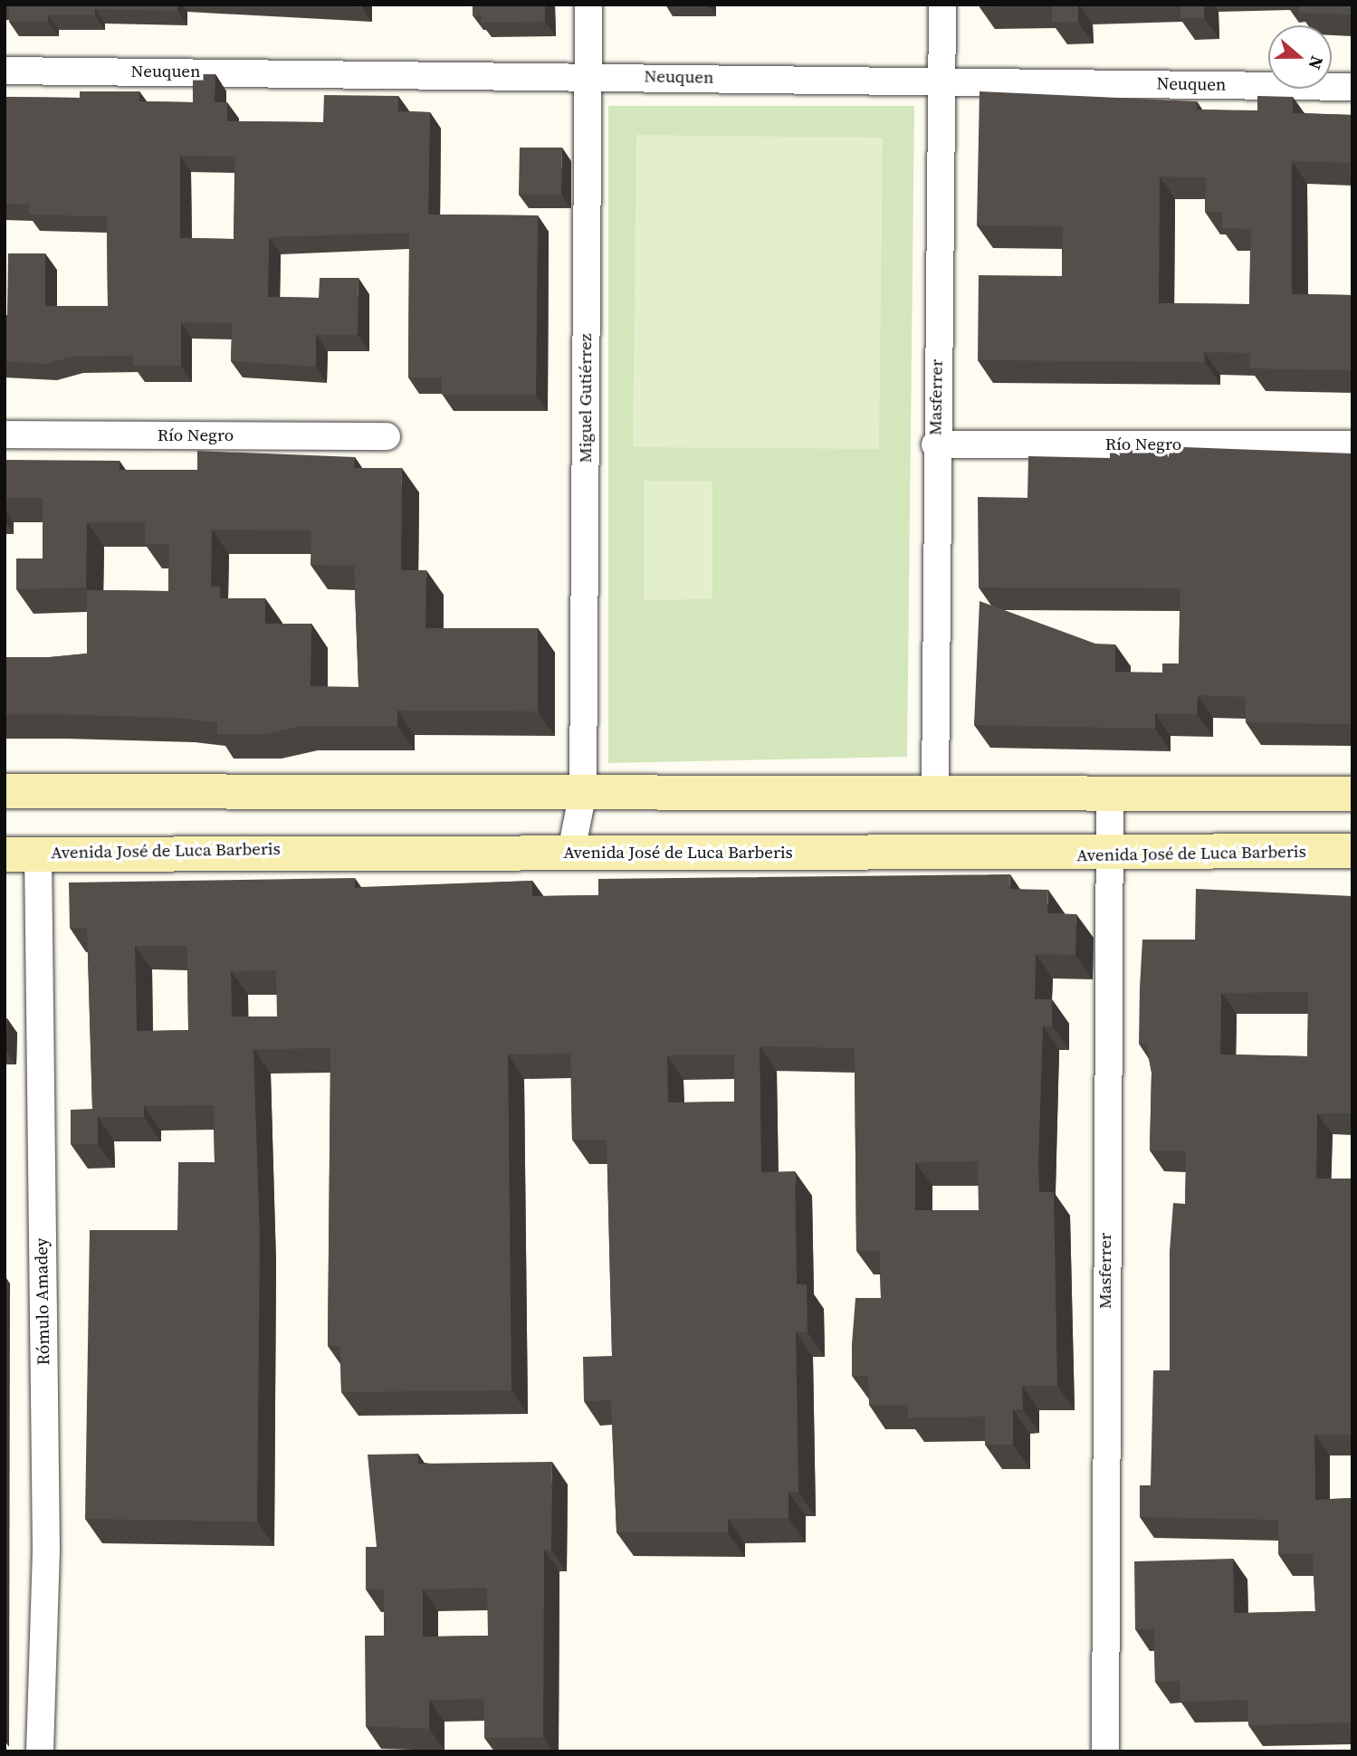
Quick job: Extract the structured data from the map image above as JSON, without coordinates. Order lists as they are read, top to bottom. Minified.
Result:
{"streets":{"main road":["Avenida José de Luca Barberis"],"street":["Neuquen","Masferrer","Miguel Gutiérrez","Río Negro","Rómulo Amadey"]},"crossings":[["Neuquen","Masferrer"],["Neuquen","Miguel Gutiérrez"],["Masferrer","Río Negro"],["Masferrer","Avenida José de Luca Barberis"],["Miguel Gutiérrez","Avenida José de Luca Barberis"],["Avenida José de Luca Barberis","Rómulo Amadey"]],"north":"right"}
